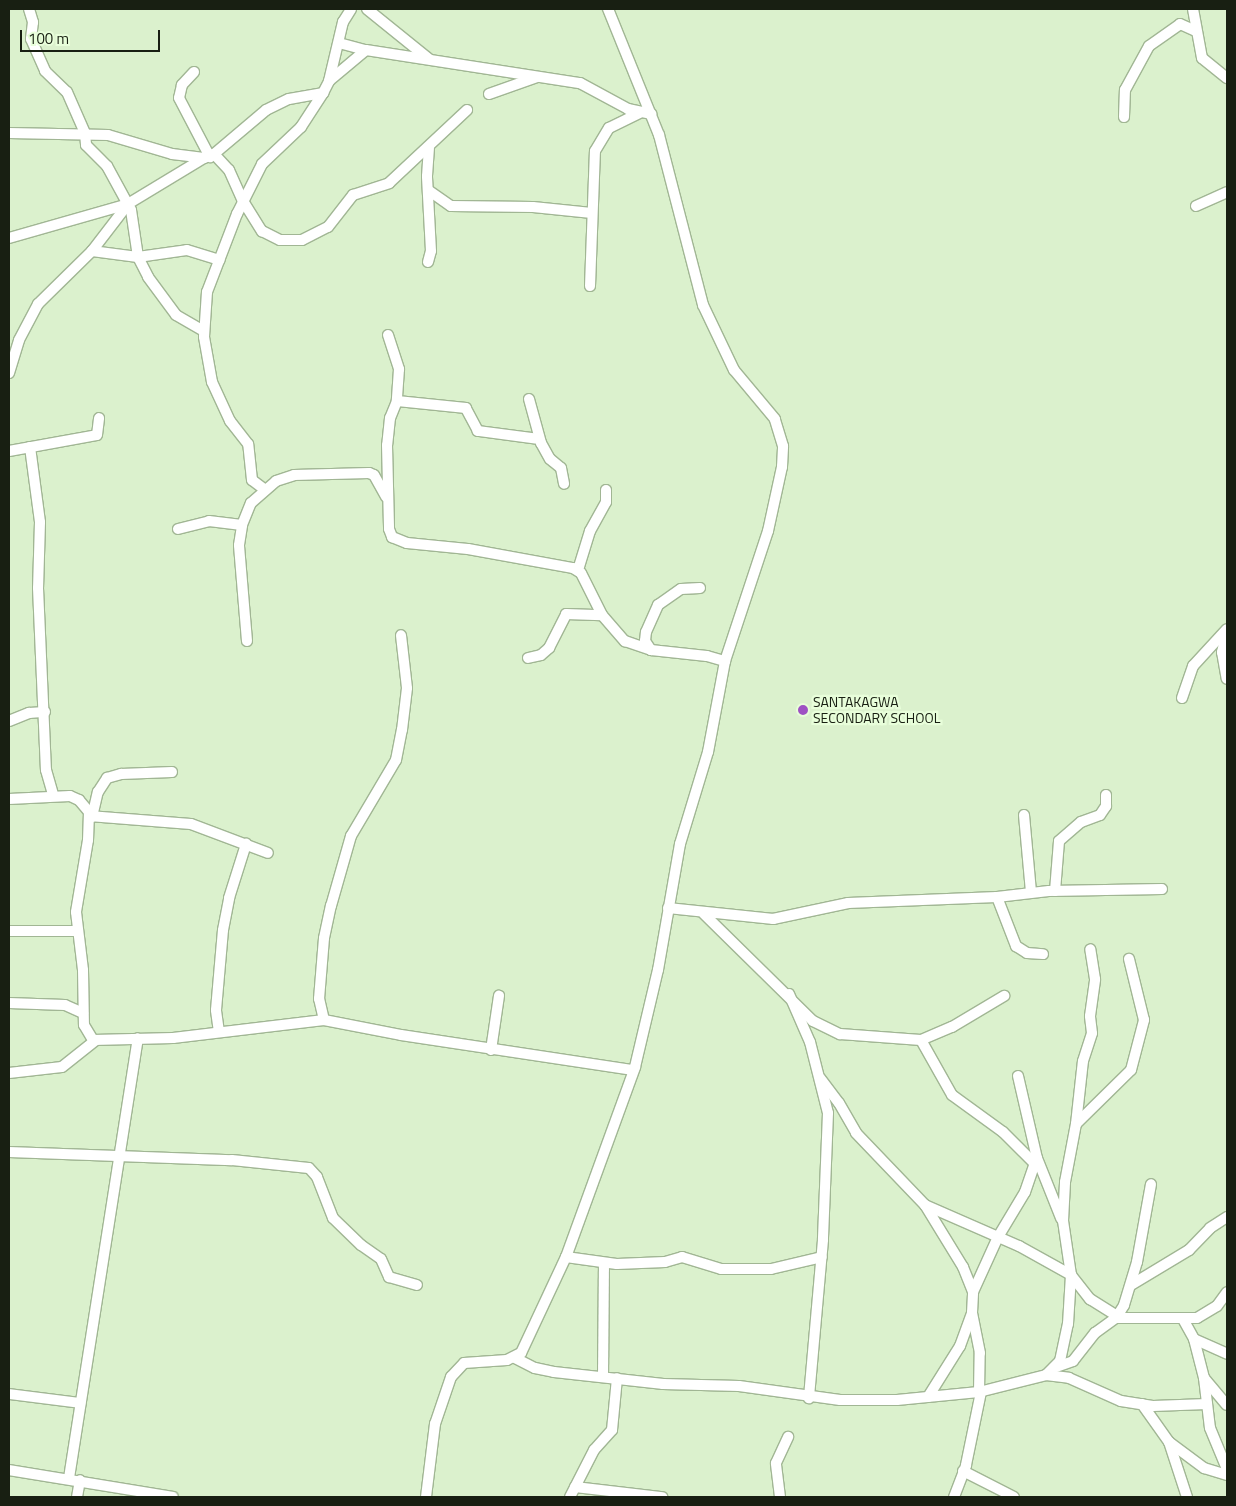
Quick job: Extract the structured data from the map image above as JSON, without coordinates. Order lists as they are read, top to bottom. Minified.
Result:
{"places":["SANTAKAGWA SECONDARY SCHOOL"],"scale_bar":"100 m"}
